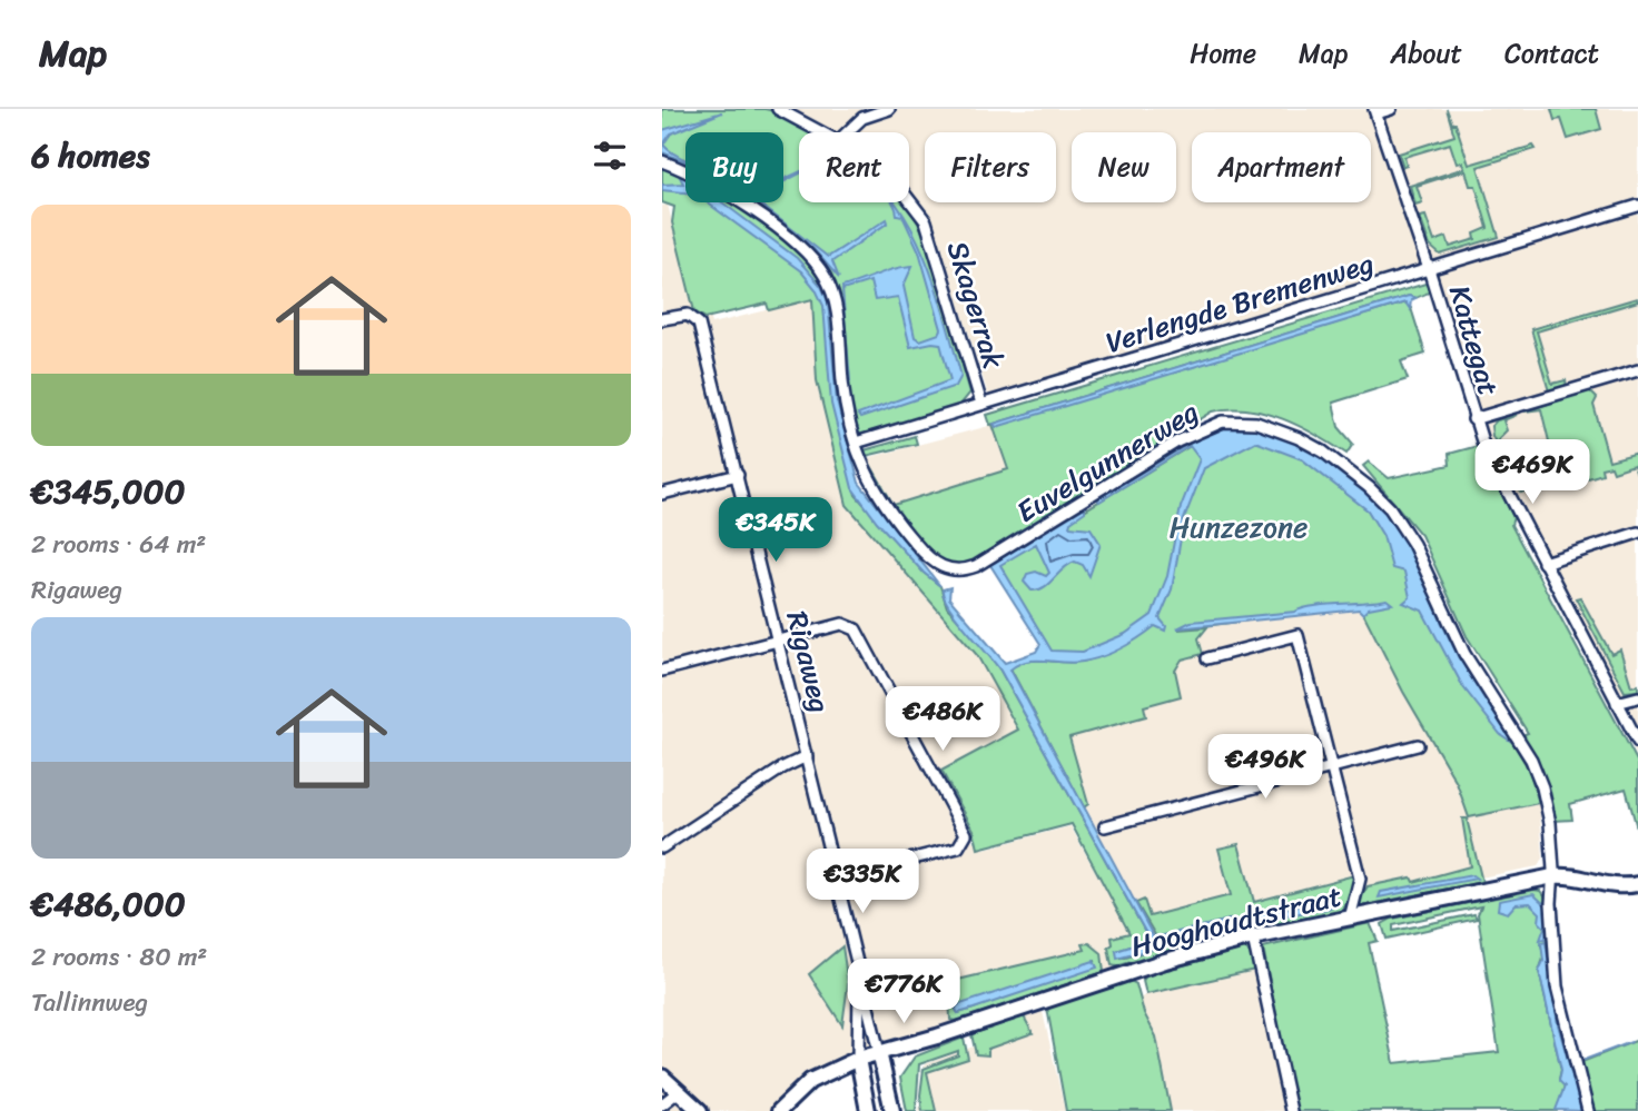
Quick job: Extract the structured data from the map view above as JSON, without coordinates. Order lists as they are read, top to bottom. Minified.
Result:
{"streets":{"street":["Verlengde Bremenweg","Skagerrak","Kattegat","Euvelgunnerweg","Rigaweg","Hooghoudtstraat"]},"crossings":[["Verlengde Bremenweg","Skagerrak"],["Verlengde Bremenweg","Kattegat"],["Verlengde Bremenweg","Euvelgunnerweg"],["Euvelgunnerweg","Hooghoudtstraat"],["Rigaweg","Hooghoudtstraat"]],"parks":["Hunzezone"],"page":{"header":"Map","nav":["Home","Map","About","Contact"],"heading":"6 homes","chip":["Buy","Rent","Filters","New","Apartment"],"list":[{"name":"€345,000","note":"2 rooms · 64 m² · Rigaweg"},{"name":"€486,000","note":"2 rooms · 80 m² · Tallinnweg"}],"price":["€469K","€345K","€486K","€496K","€335K","€776K"]}}
